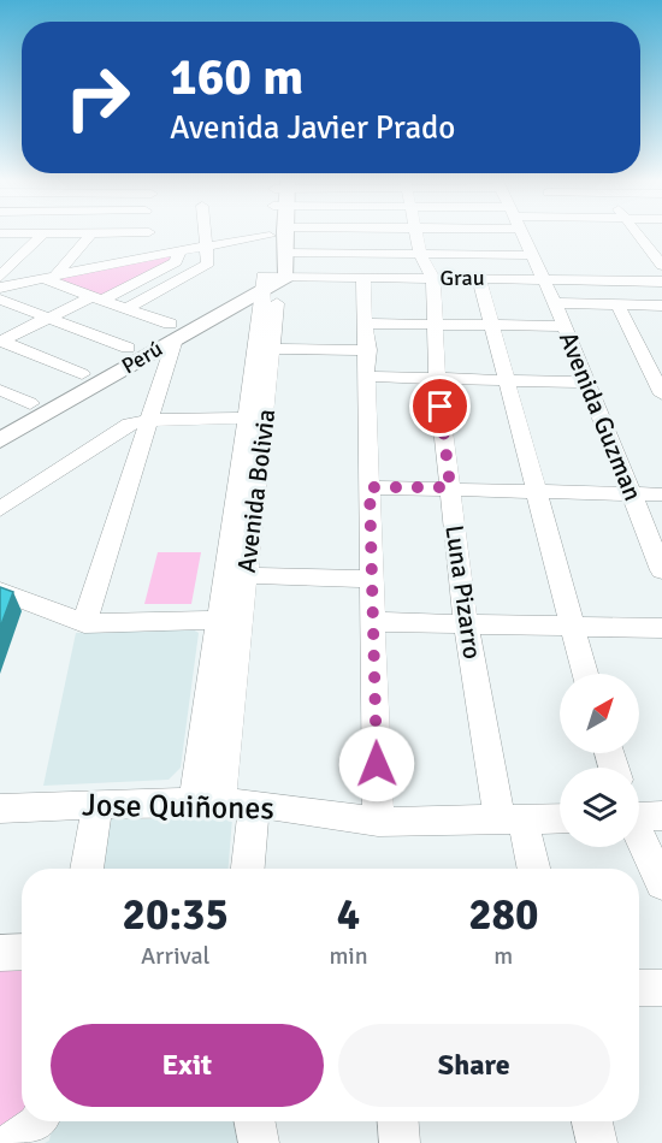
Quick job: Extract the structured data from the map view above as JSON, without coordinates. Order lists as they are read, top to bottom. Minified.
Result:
{"streets":{"main road":["Perú","Avenida Bolivia"],"street":["Grau","Avenida Guzman","Luna Pizarro","Jose Quiñones"]},"crossings":[["Grau","Perú"],["Grau","Avenida Guzman"],["Grau","Avenida Bolivia"],["Grau","Luna Pizarro"],["Perú","Avenida Bolivia"],["Avenida Bolivia","Jose Quiñones"],["Luna Pizarro","Jose Quiñones"]],"north":"top right","page":{"turn":["160 m","Avenida Javier Prado"],"eta":["20:35","Arrival","4","min","280","m"],"buttons":["Exit","Share"]}}
